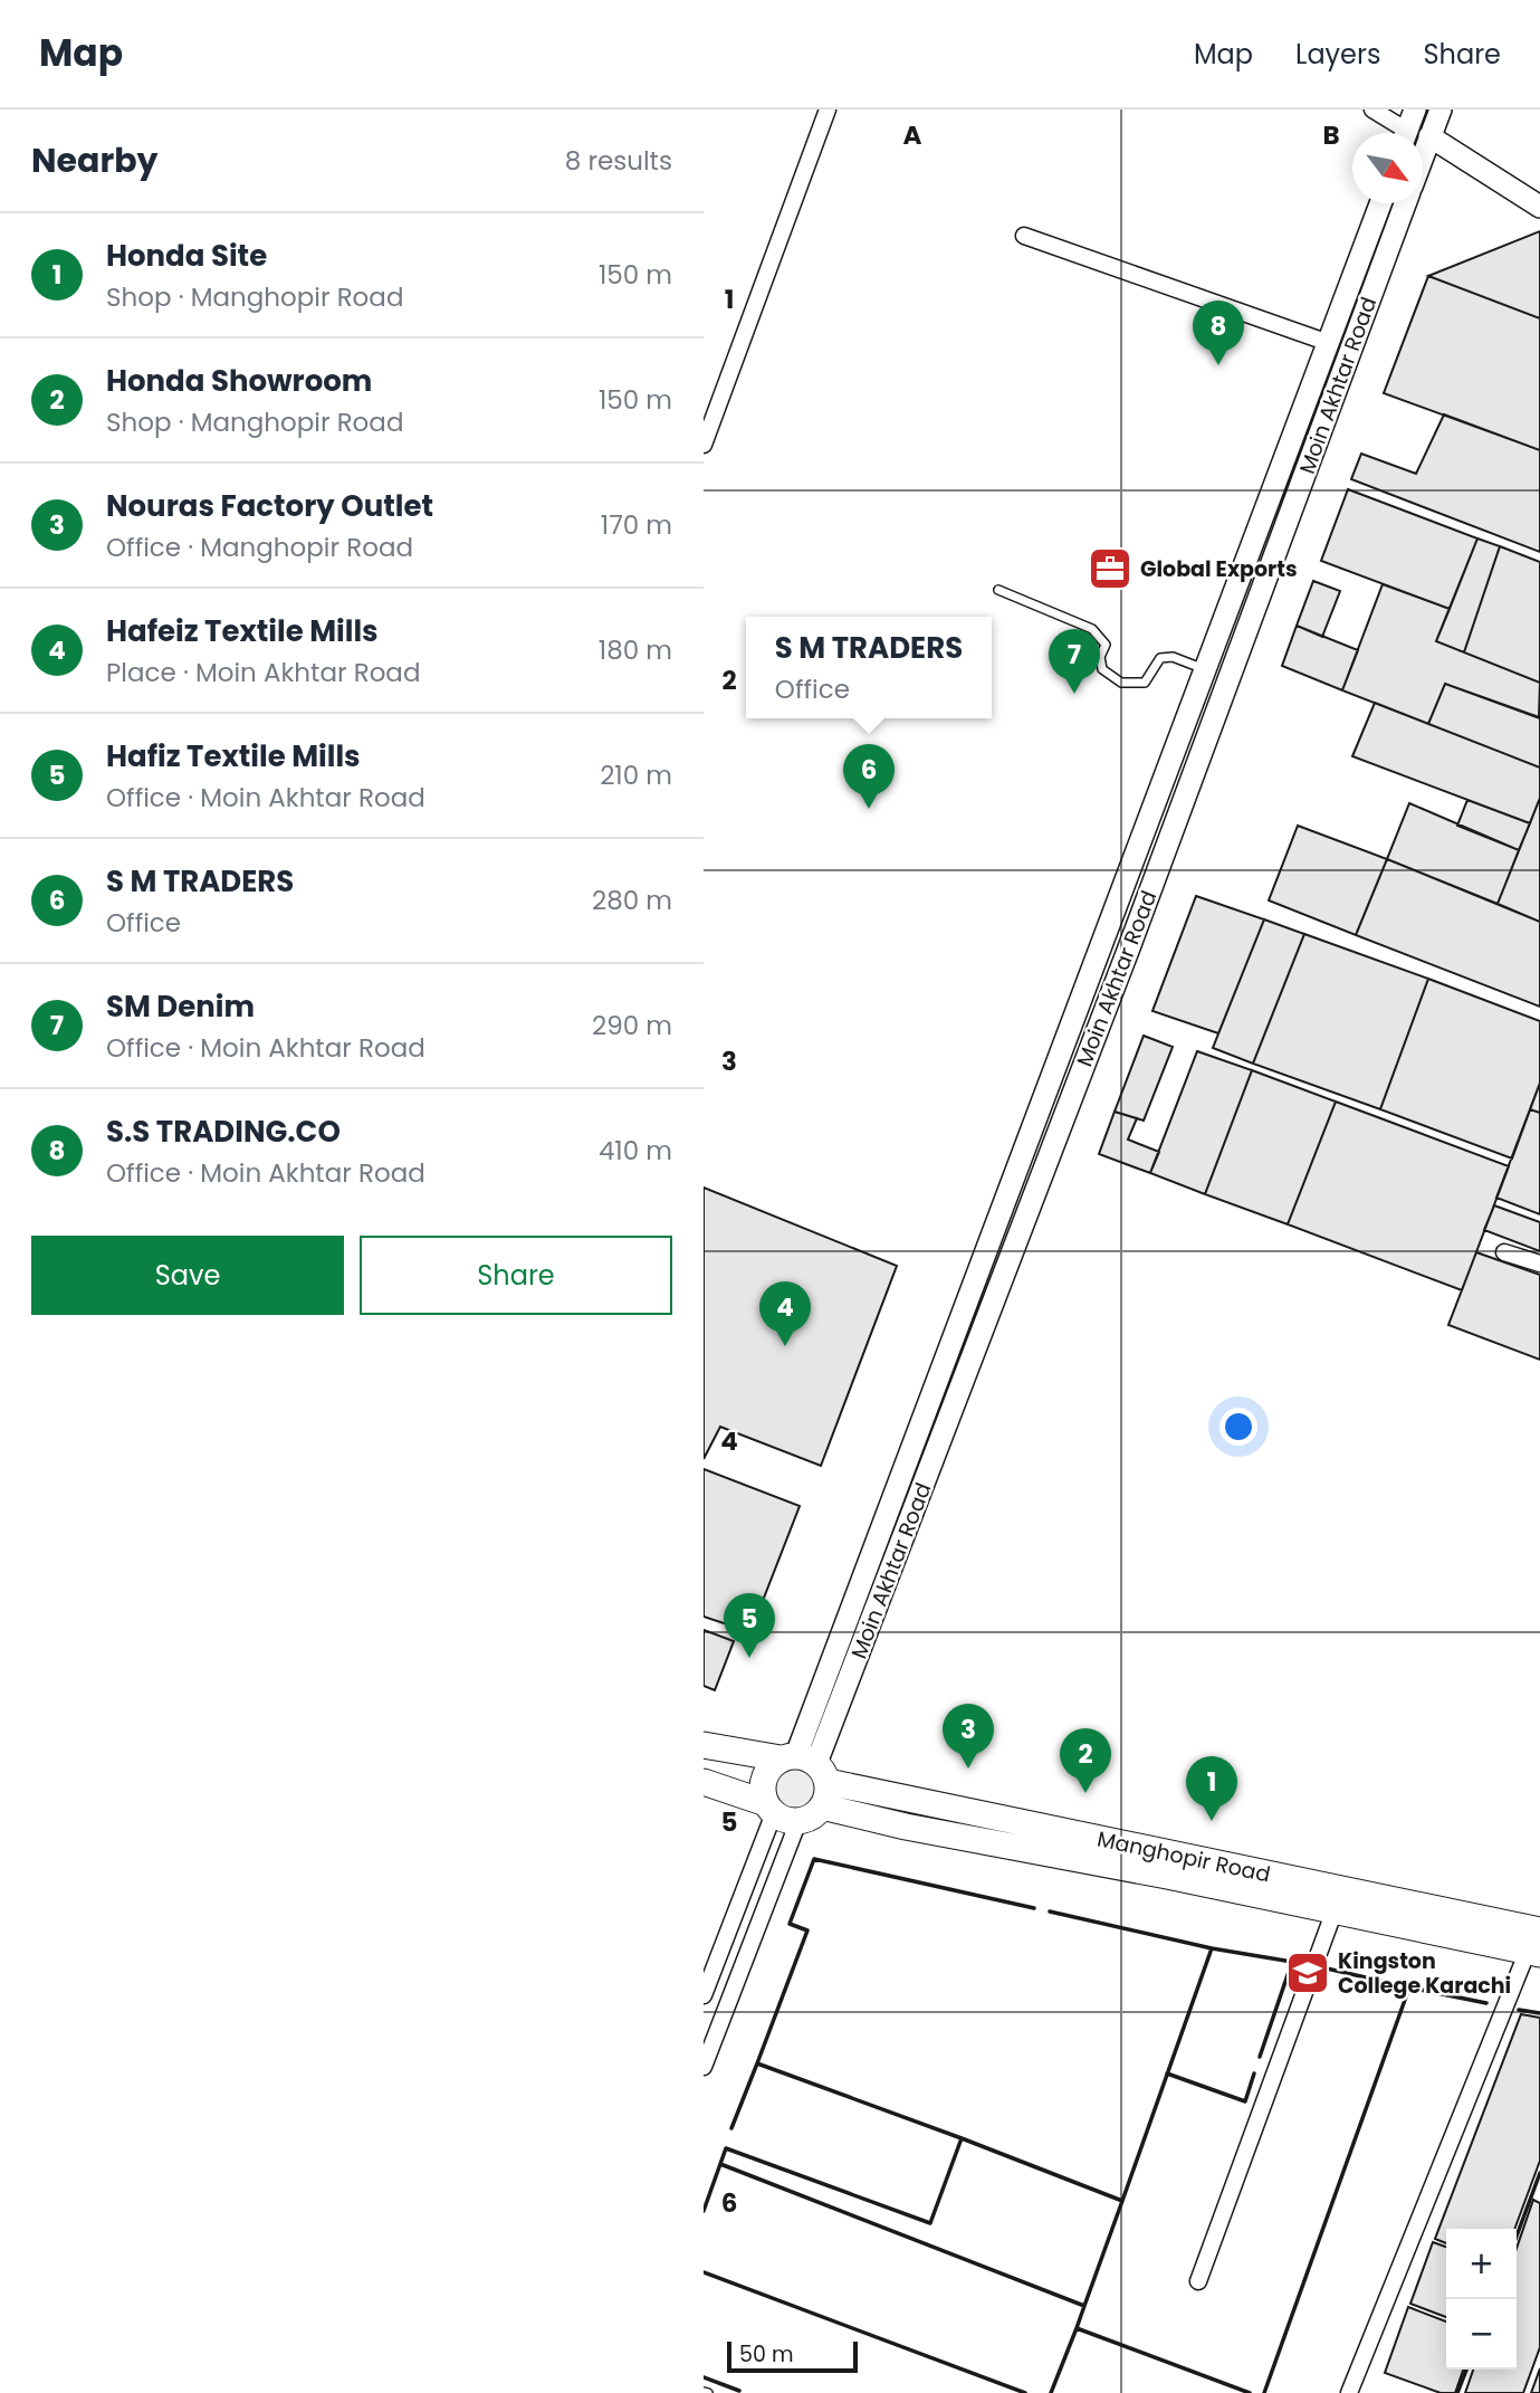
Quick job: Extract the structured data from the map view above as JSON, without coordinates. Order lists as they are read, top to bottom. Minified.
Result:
{"streets":{"main road":["Moin Akhtar Road","Manghopir Road"]},"crossings":[["Moin Akhtar Road","Manghopir Road"]],"places":{"office":["Global Exports"],"school or university":["Kingston College Karachi"]},"scale_bar":"50 m","north":"bottom right","page":{"header":"Map","nav":["Map","Layers","Share"],"heading":["Nearby","8 results"],"list":[{"mark":"1","name":"Honda Site","note":"Shop · Manghopir Road","value":"150 m"},{"mark":"2","name":"Honda Showroom","note":"Shop · Manghopir Road","value":"150 m"},{"mark":"3","name":"Nouras Factory Outlet","note":"Office · Manghopir Road","value":"170 m"},{"mark":"4","name":"Hafeiz Textile Mills","note":"Place · Moin Akhtar Road","value":"180 m"},{"mark":"5","name":"Hafiz Textile Mills","note":"Office · Moin Akhtar Road","value":"210 m"},{"mark":"6","name":"S M TRADERS","note":"Office","value":"280 m"},{"mark":"7","name":"SM Denim","note":"Office · Moin Akhtar Road","value":"290 m"},{"mark":"8","name":"S.S TRADING.CO","note":"Office · Moin Akhtar Road","value":"410 m"}],"pins":["8","7","6","4","5","3","2","1"],"popup":["S M TRADERS","Office"],"buttons":["Save","Share"],"map_buttons":["+","−"],"scale":"50 m"},"grid":{"columns":["A","B"],"rows":["1","2","3","4","5","6"]}}
